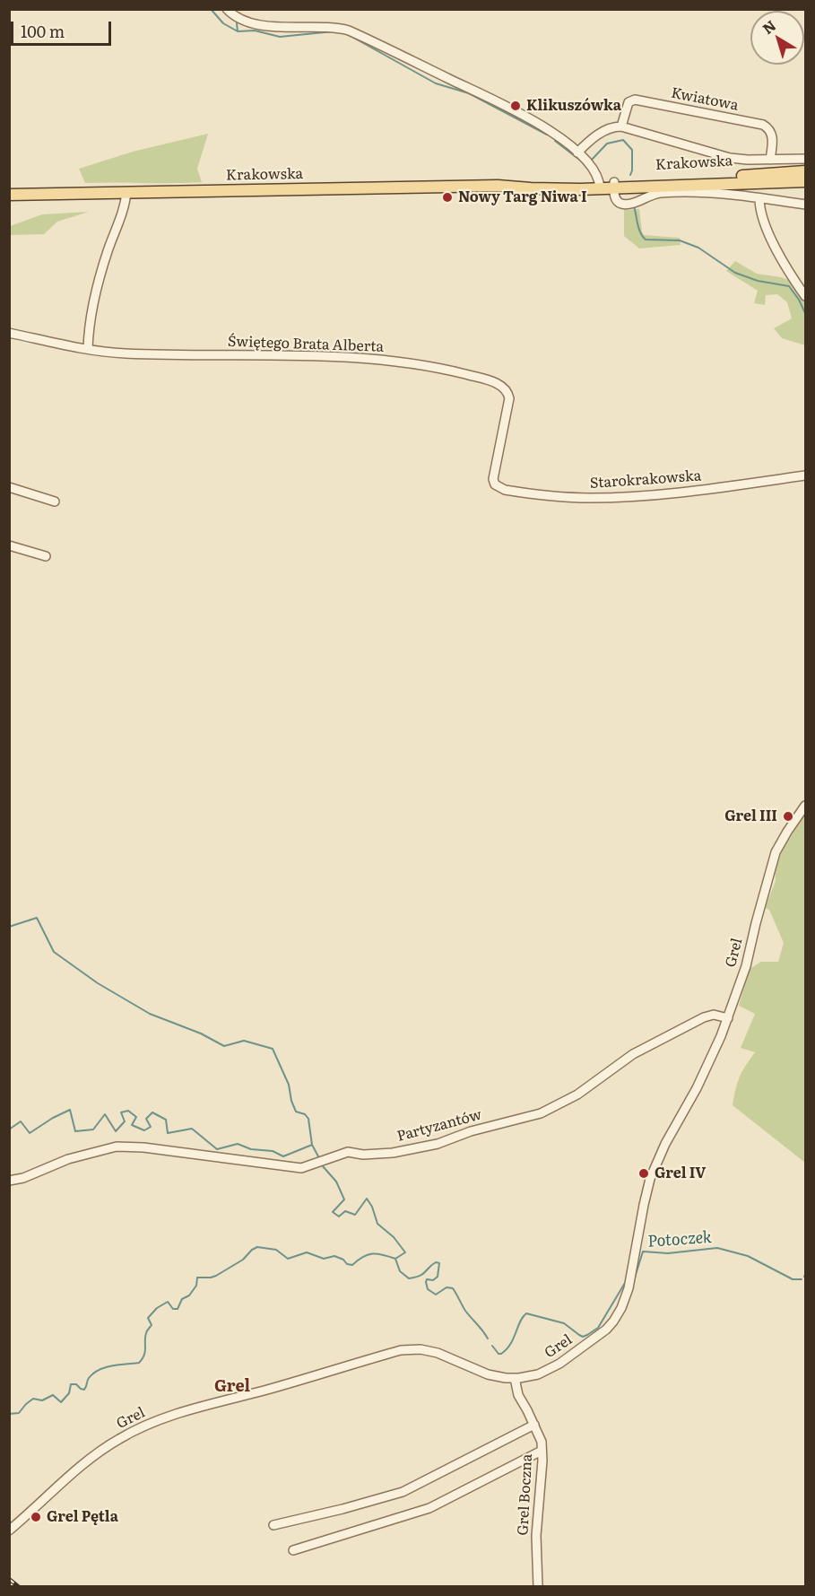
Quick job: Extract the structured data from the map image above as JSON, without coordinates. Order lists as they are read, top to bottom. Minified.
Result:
{"streets":{"main road":["Krakowska"],"street":["Kwiatowa","Świętego Brata Alberta","Starokrakowska","Grel","Partyzantów","Grel Boczna"]},"crossings":[["Świętego Brata Alberta","Starokrakowska"],["Grel","Partyzantów"],["Grel","Grel Boczna"]],"districts":["Grel"],"water":["Potoczek"],"places":["Klikuszówka","Nowy Targ Niwa I","Grel III","Grel IV","Grel Pętla"],"scale_bar":"100 m","north":"top left"}
